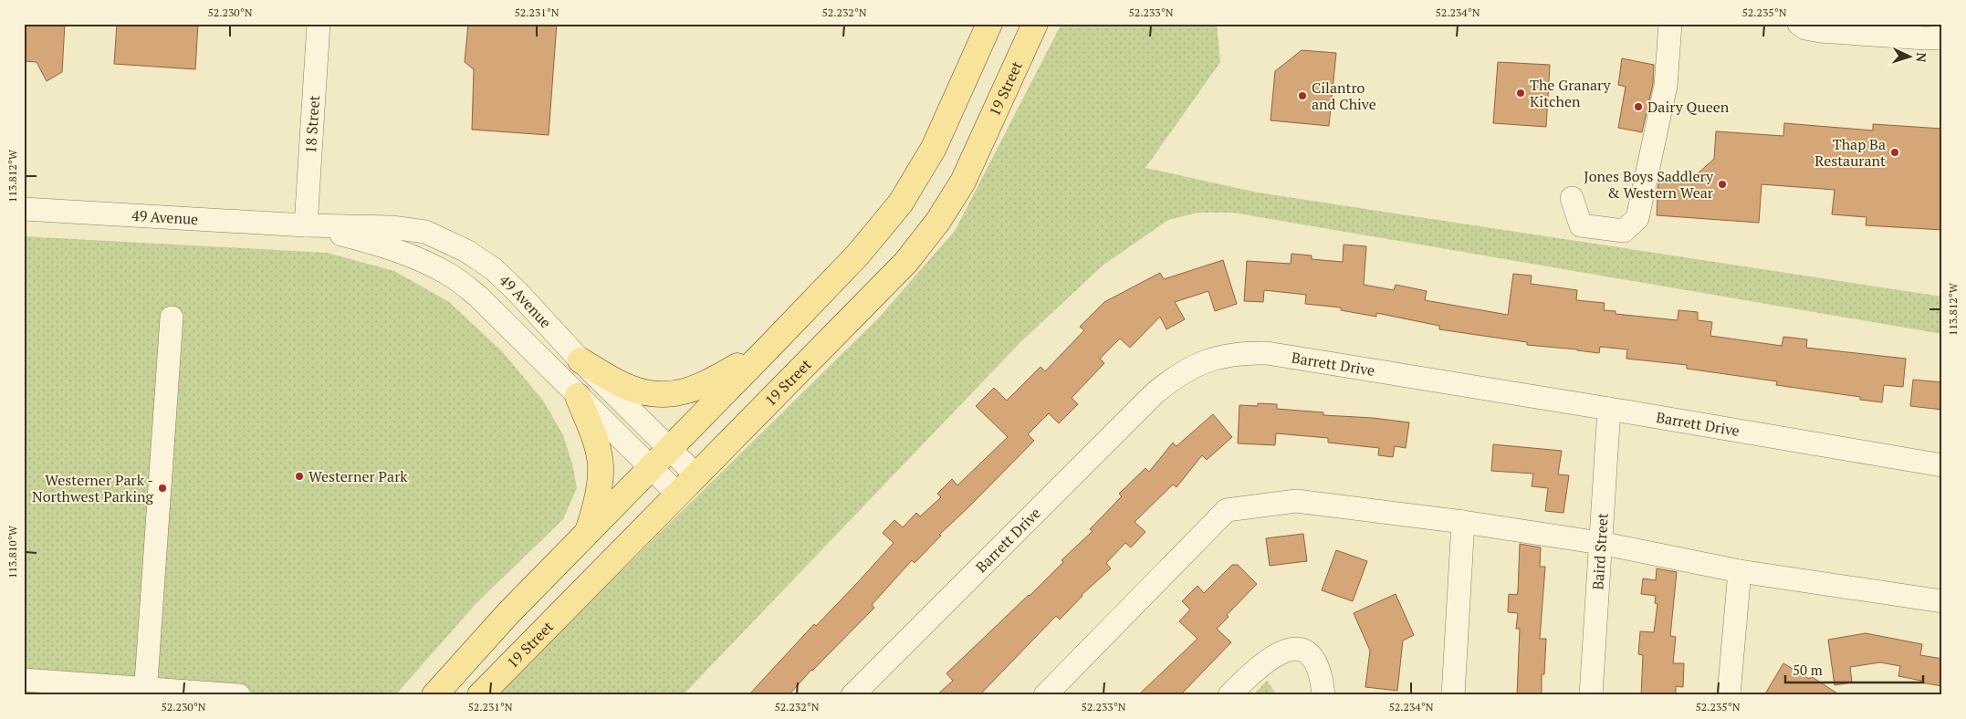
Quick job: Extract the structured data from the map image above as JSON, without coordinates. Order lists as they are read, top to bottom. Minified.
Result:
{"streets":{"main road":["19 Street"],"street":["18 Street","49 Avenue","Barrett Drive","Baird Street"]},"crossings":[["19 Street","49 Avenue"],["18 Street","49 Avenue"],["Barrett Drive","Baird Street"]],"places":["The Granary Kitchen","Cilantro and Chive","Dairy Queen","Thap Ba Restaurant","Jones Boys Saddlery & Western Wear","Westerner Park","Westerner Park - Northwest Parking"],"scale_bar":"50 m","north":"right","coordinates":["52.230°N","52.231°N","52.232°N","52.233°N","52.234°N","52.235°N","113.812°W","113.810°W"]}
